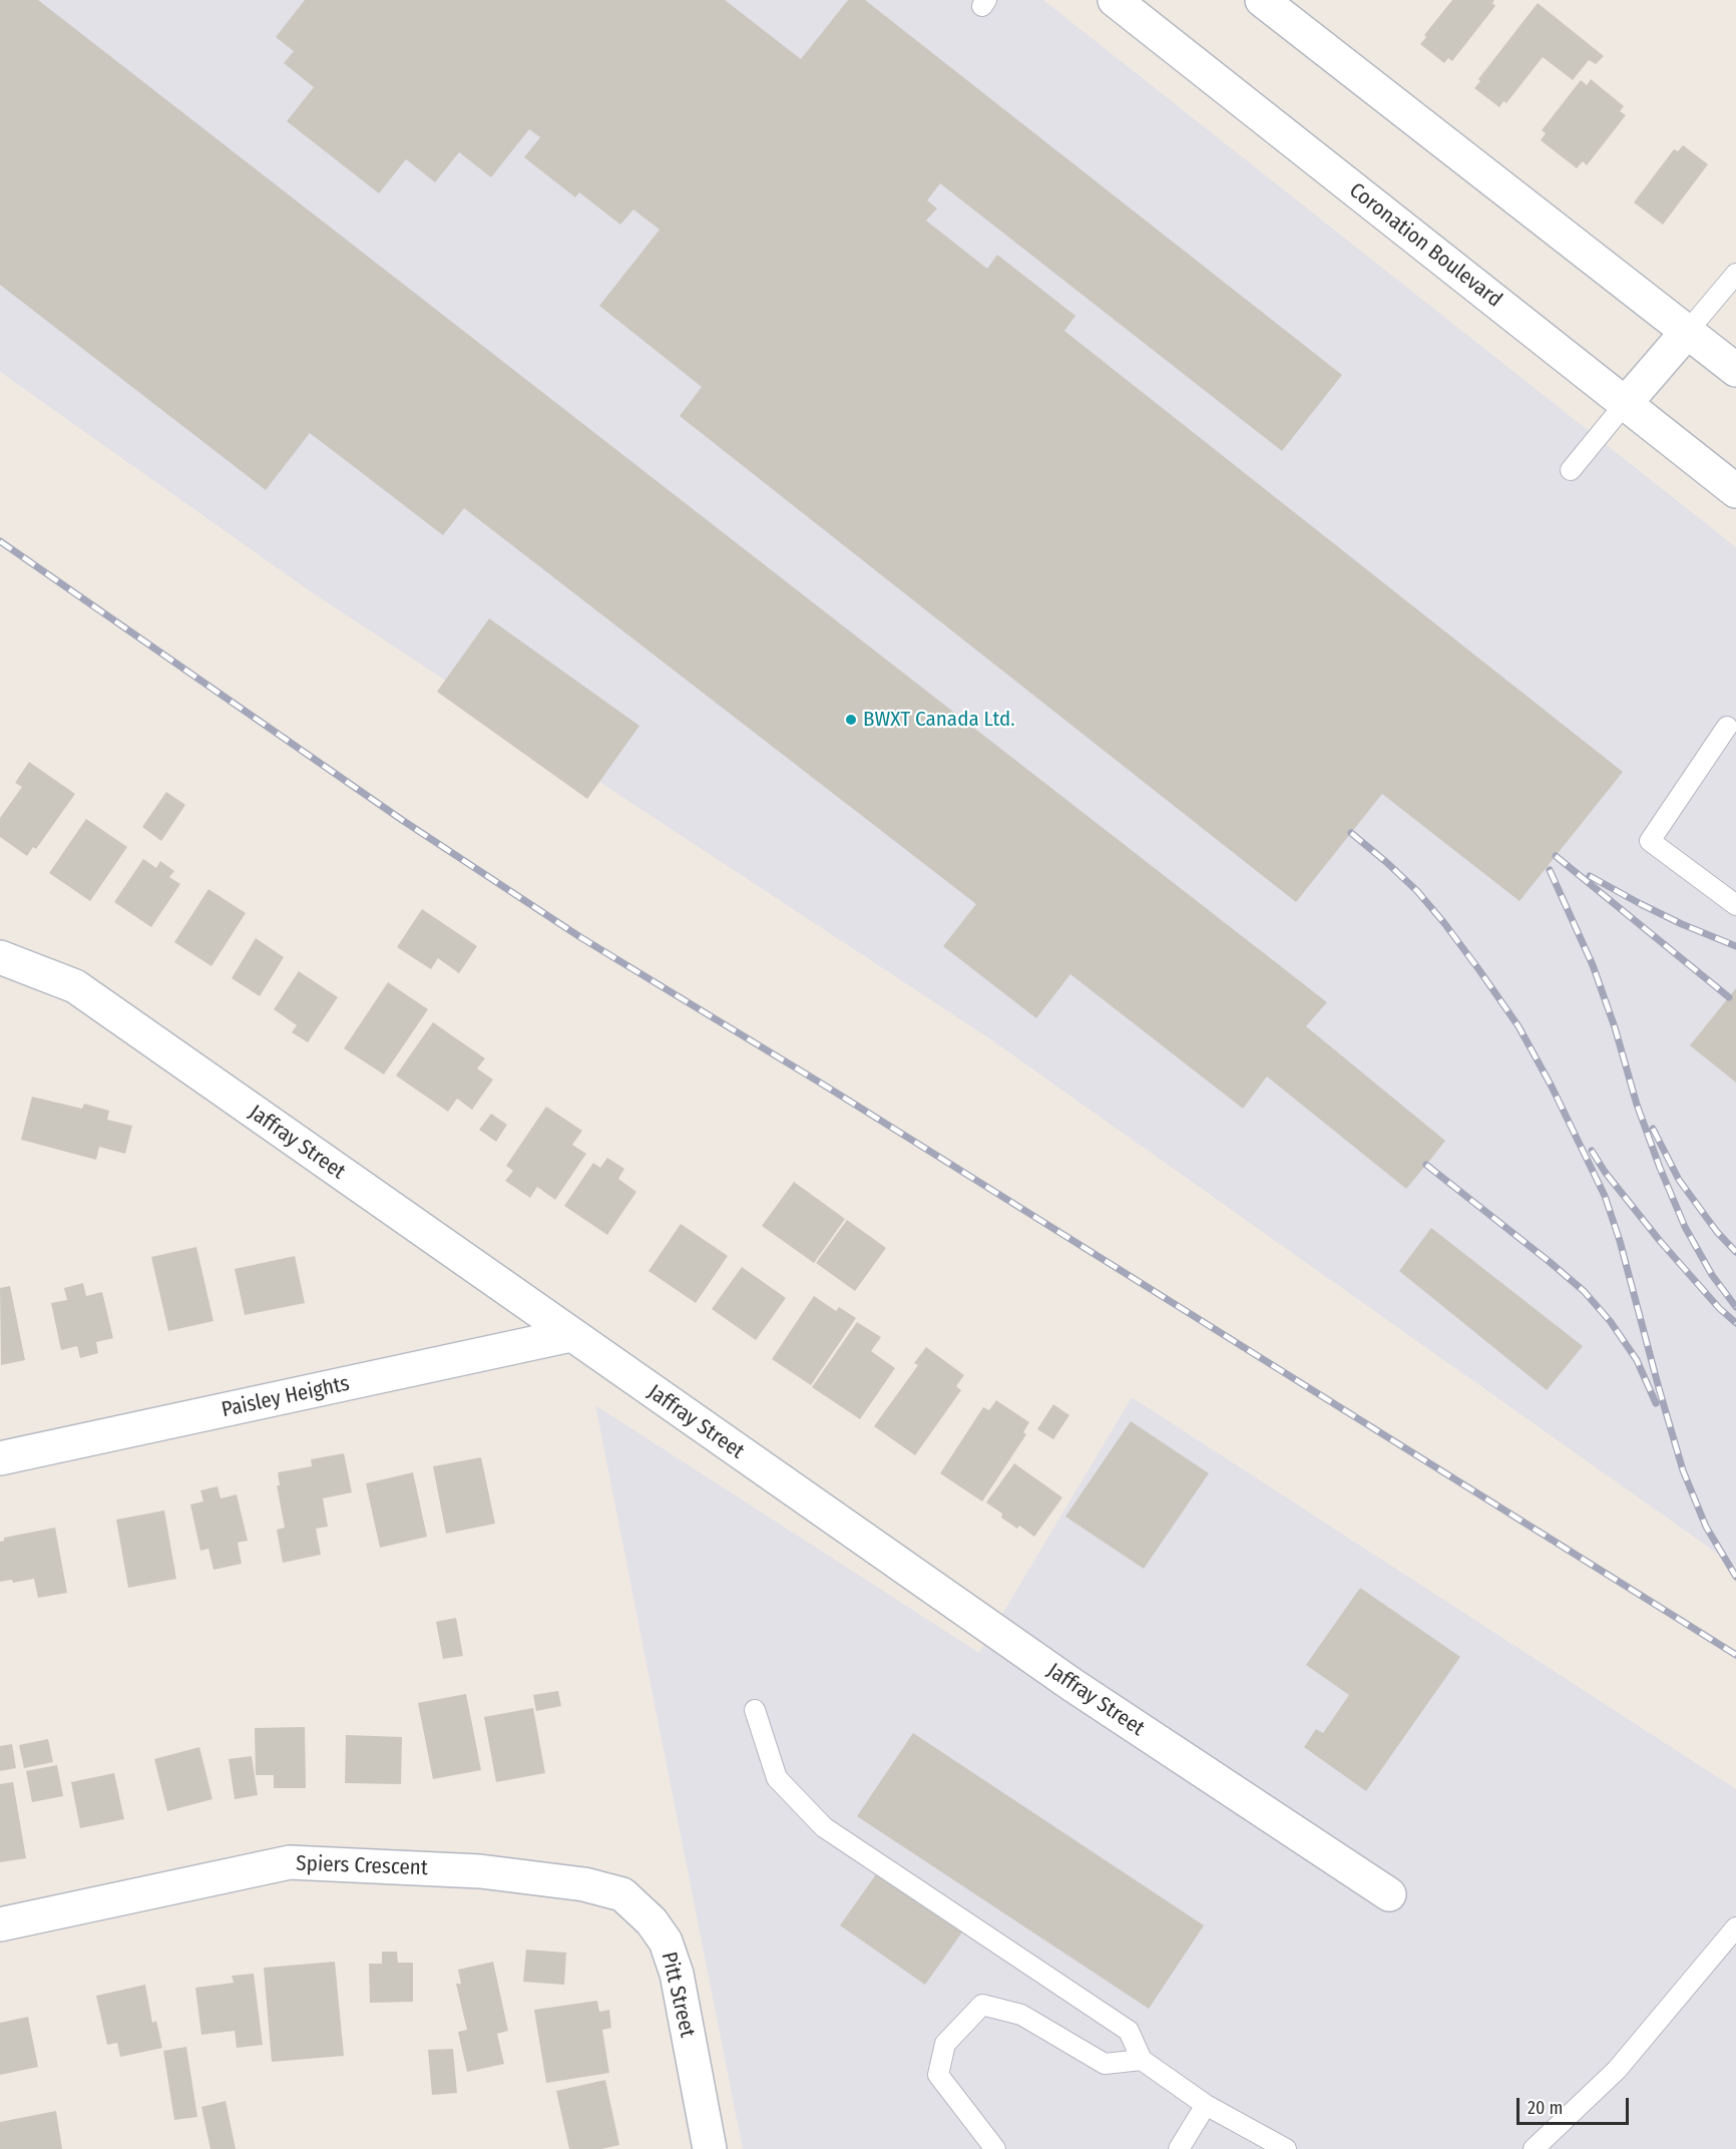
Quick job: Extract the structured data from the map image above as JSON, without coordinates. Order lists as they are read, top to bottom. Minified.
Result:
{"streets":{"street":["Coronation Boulevard","Jaffray Street","Paisley Heights","Spiers Crescent","Pitt Street"]},"crossings":[["Jaffray Street","Paisley Heights"],["Spiers Crescent","Pitt Street"]],"places":["BWXT Canada Ltd."],"scale_bar":"20 m"}
